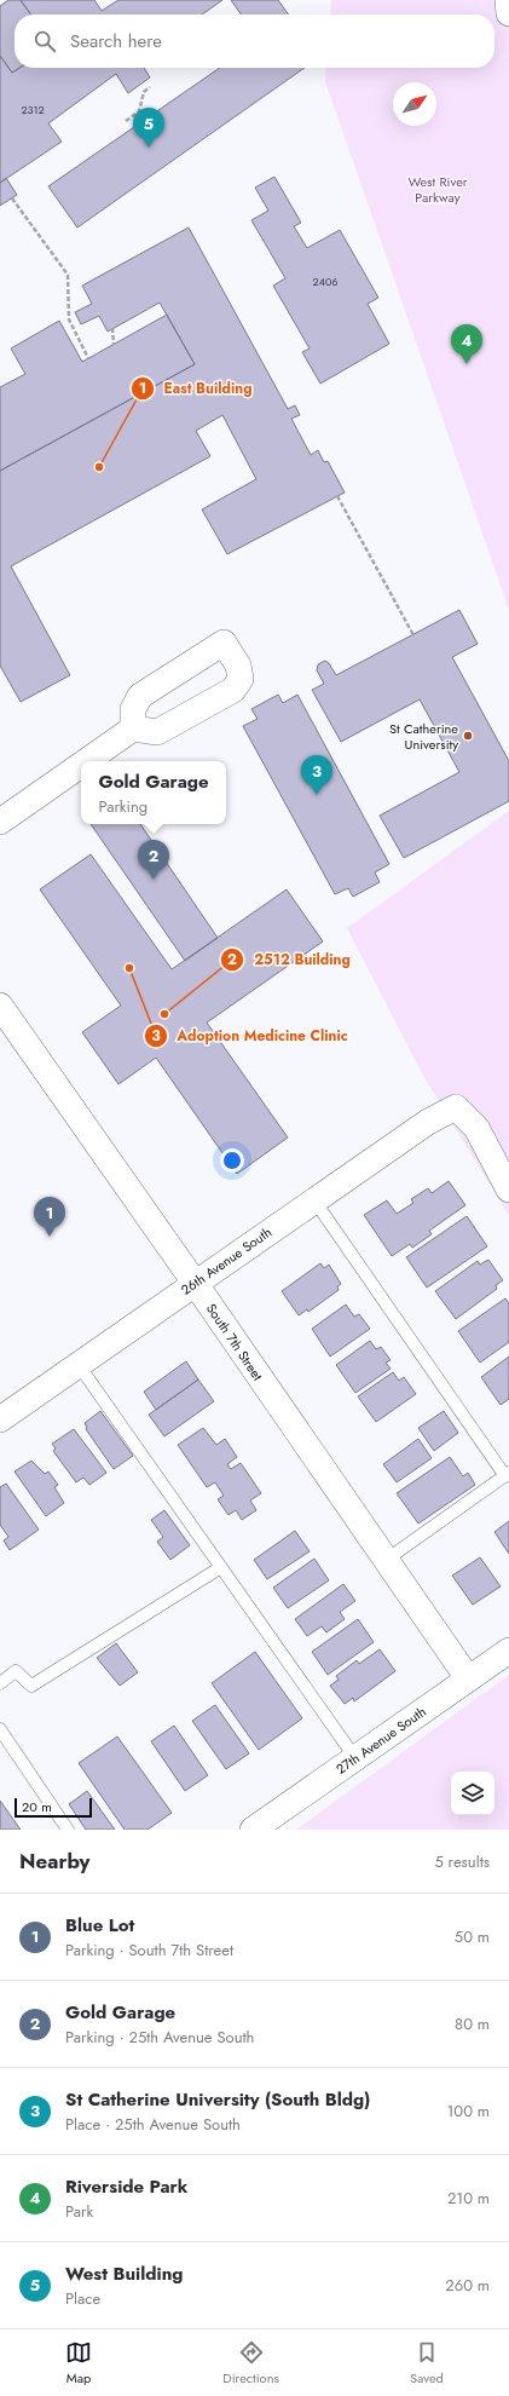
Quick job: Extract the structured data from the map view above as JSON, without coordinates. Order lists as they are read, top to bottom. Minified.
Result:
{"streets":{"street":["26th Avenue South","South 7th Street","27th Avenue South"]},"crossings":[["26th Avenue South","South 7th Street"],["South 7th Street","27th Avenue South"]],"parks":["West River Parkway"],"places":["East Building","St Catherine University","Adoption Medicine Clinic","2512 Building"],"house_numbers":["2312","2406"],"scale_bar":"20 m","north":"top right","page":{"search":"Search here","pins":["5","4","3","2","1"],"popup":["Gold Garage","Parking"],"scale":"20 m","heading":["Nearby","5 results"],"list":[{"mark":"1","name":"Blue Lot","note":"Parking · South 7th Street","value":"50 m"},{"mark":"2","name":"Gold Garage","note":"Parking · 25th Avenue South","value":"80 m"},{"mark":"3","name":"St Catherine University (South Bldg)","note":"Place · 25th Avenue South","value":"100 m"},{"mark":"4","name":"Riverside Park","note":"Park","value":"210 m"},{"mark":"5","name":"West Building","note":"Place","value":"260 m"}],"nav":["Map","Directions","Saved"]}}
